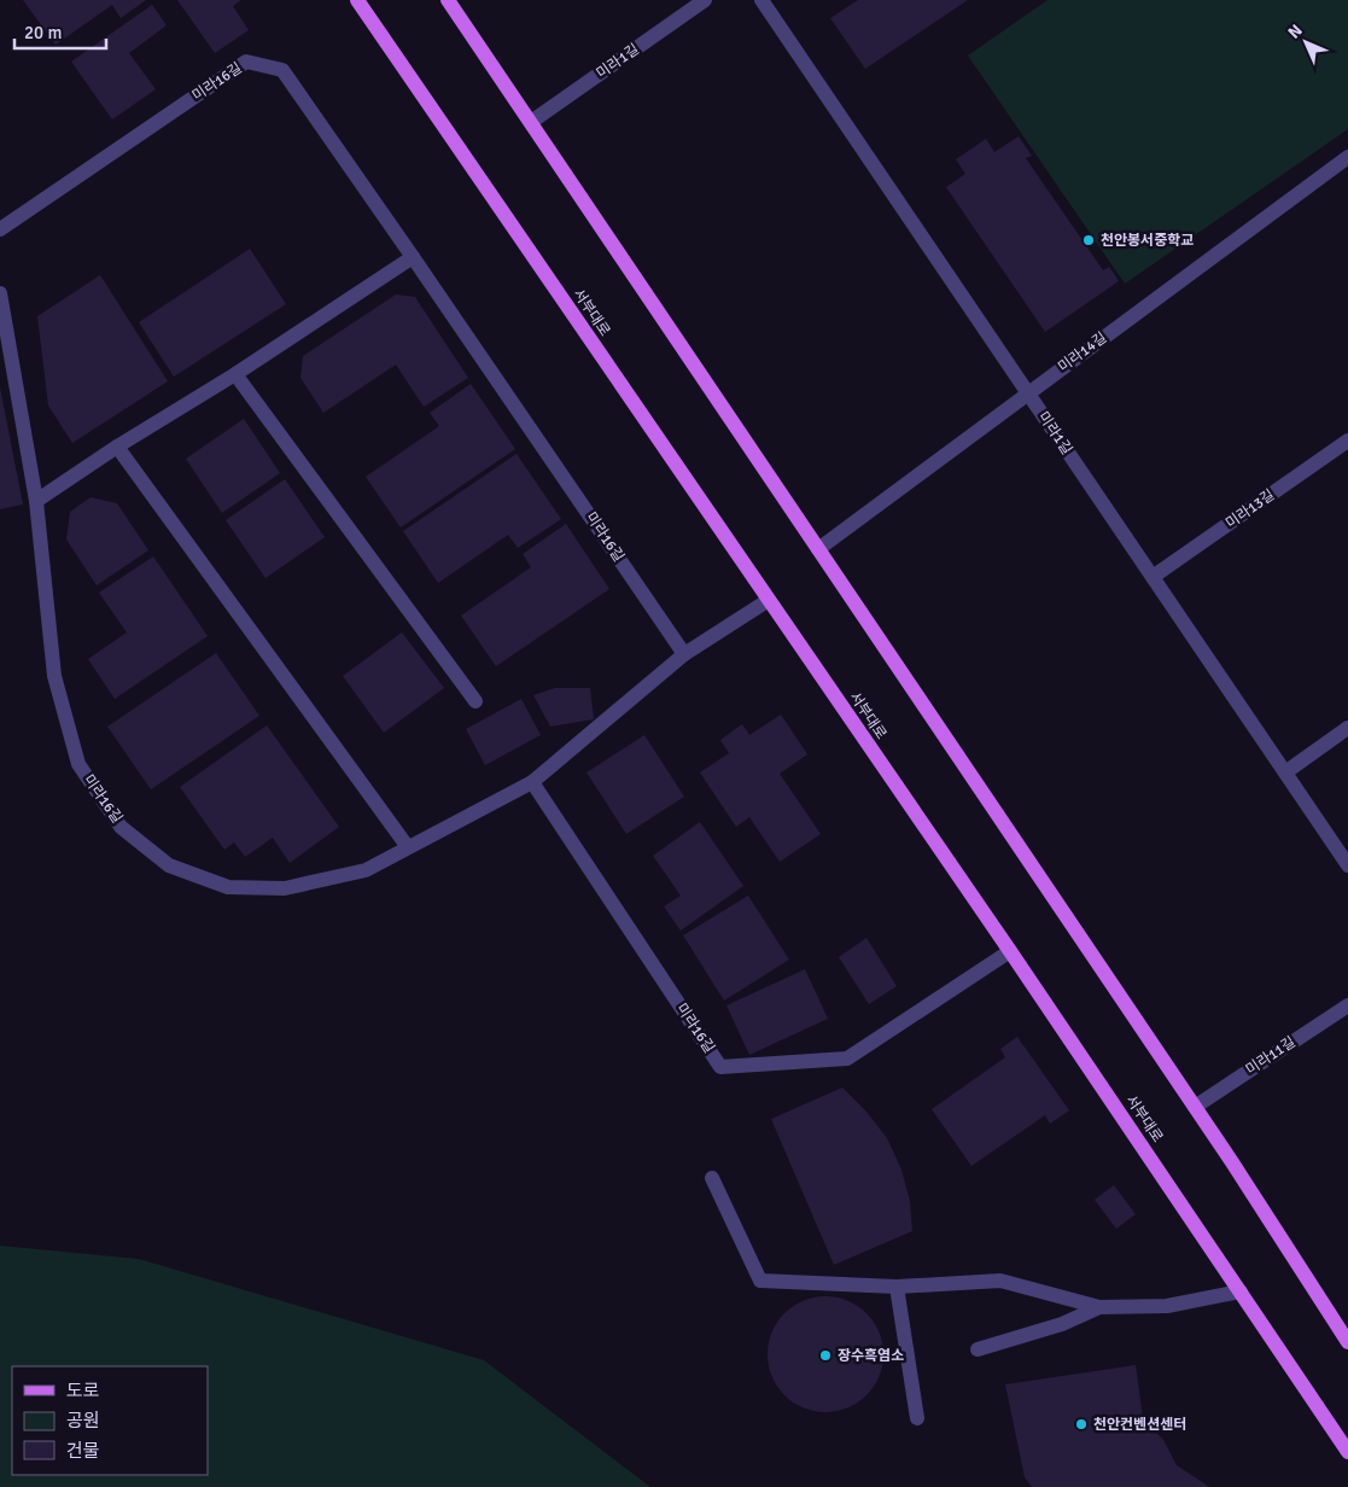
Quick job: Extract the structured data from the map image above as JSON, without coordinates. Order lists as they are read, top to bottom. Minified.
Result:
{"streets":{"main road":["서부대로"],"street":["미라1길","미라16길","미라14길","미라13길","미라11길"]},"crossings":[["미라1길","미라14길"],["미라1길","미라13길"],["미라16길","서부대로"]],"places":["천안봉서중학교","장수흑염소","천안컨벤션센터"],"legend":["도로","공원","건물"],"scale_bar":"20 m","north":"top left"}
